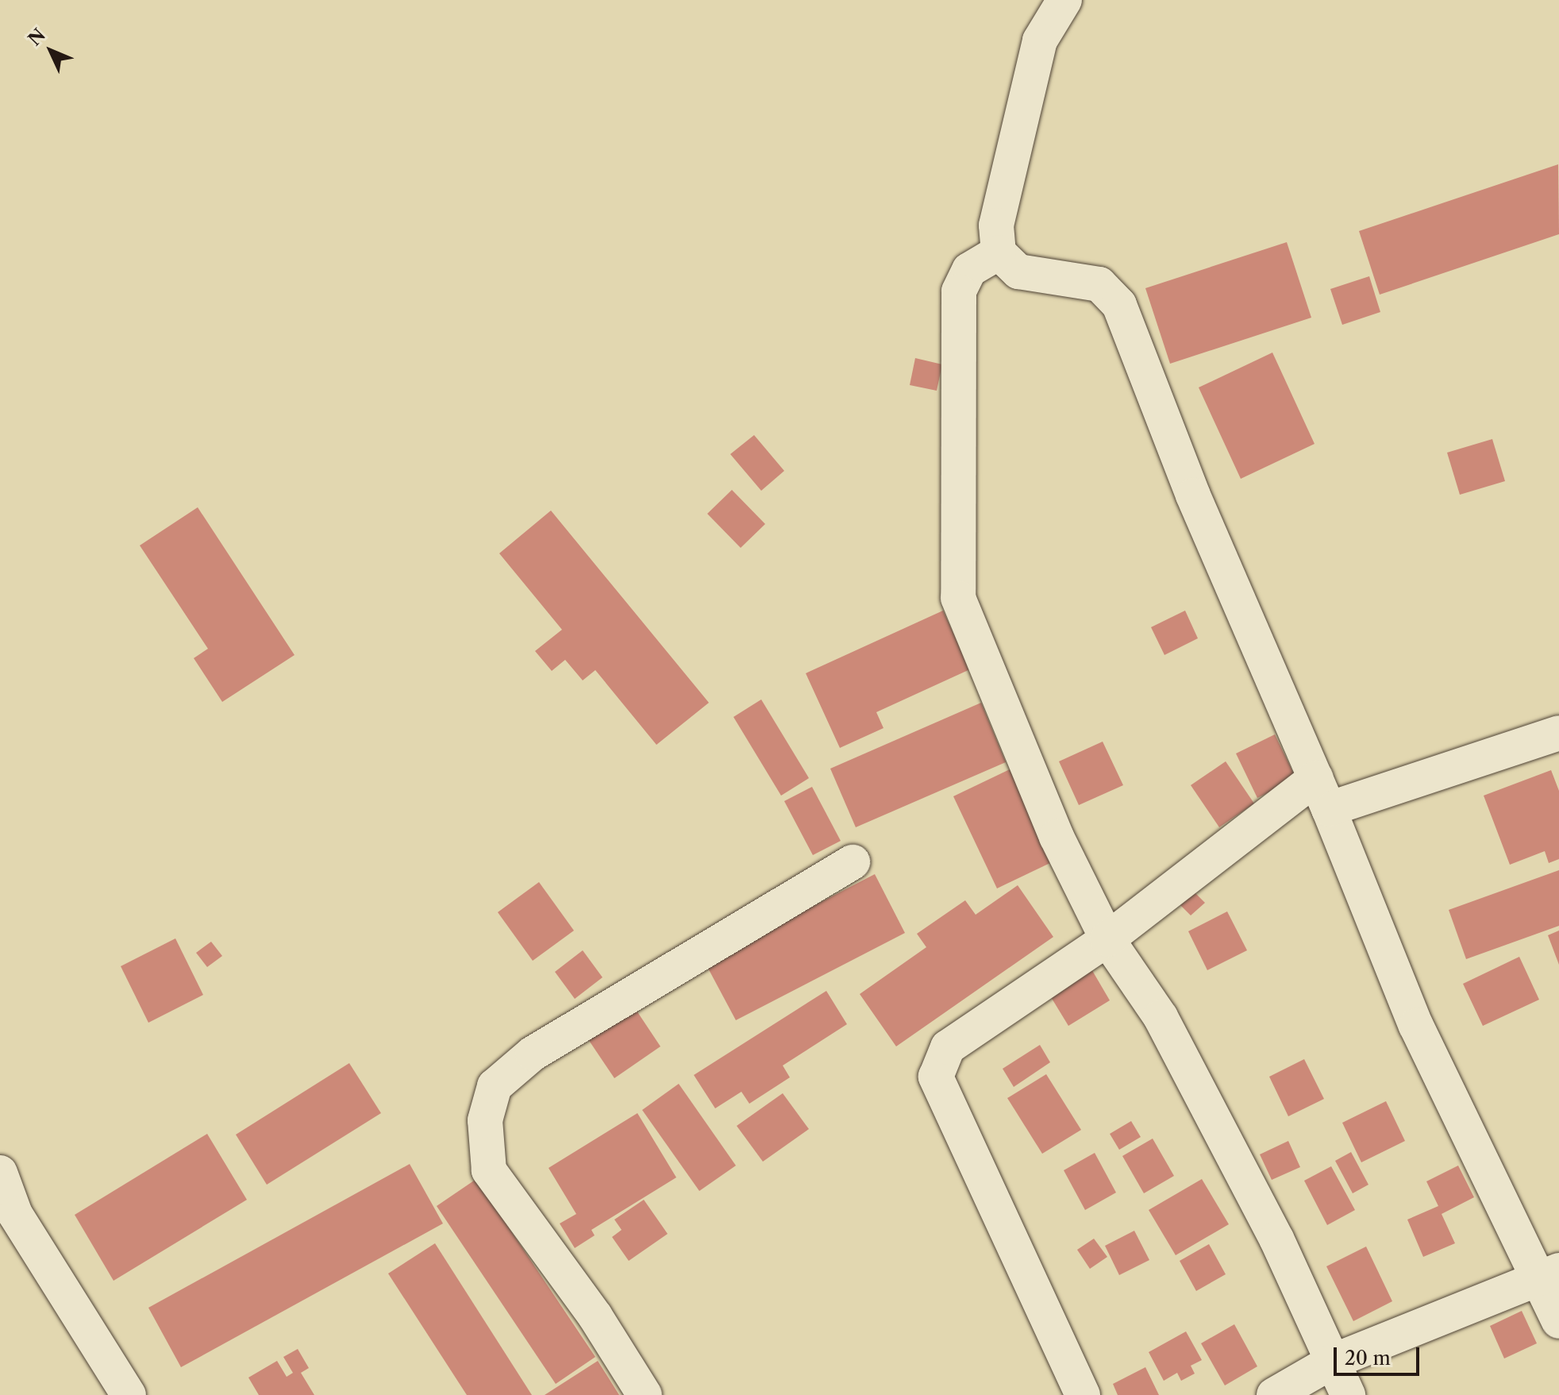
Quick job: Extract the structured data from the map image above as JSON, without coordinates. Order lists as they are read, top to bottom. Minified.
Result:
{"scale_bar":"20 m","north":"top left"}
